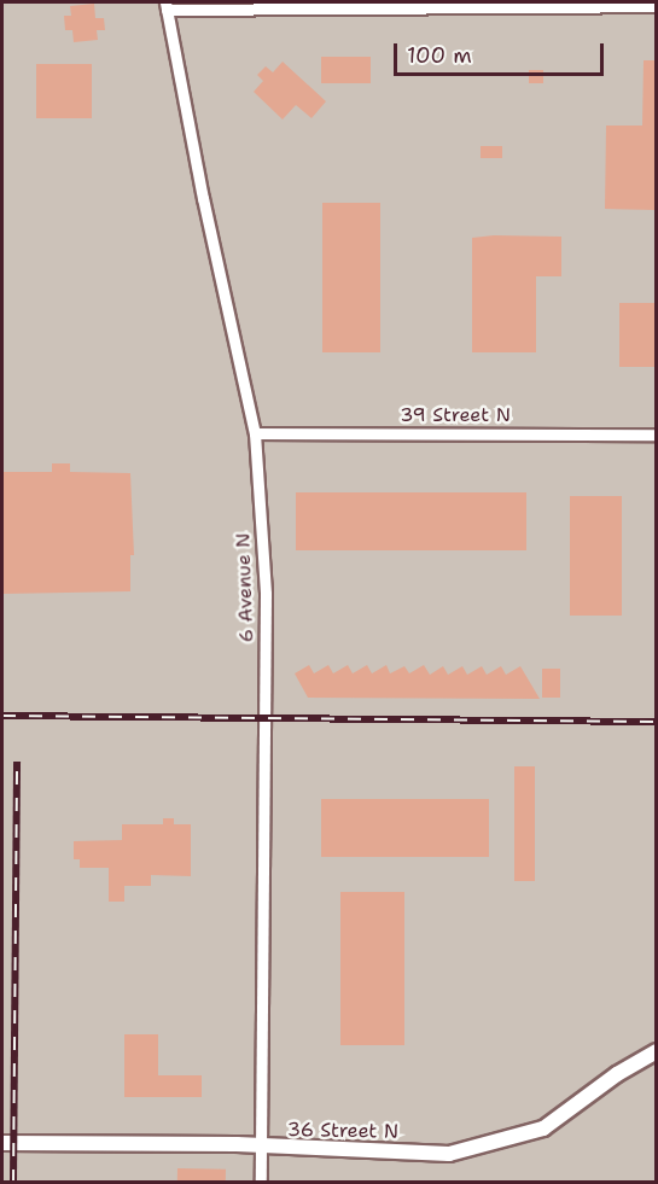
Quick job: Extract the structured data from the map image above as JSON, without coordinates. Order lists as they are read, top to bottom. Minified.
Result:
{"streets":{"street":["39 Street N","6 Avenue N","36 Street N"]},"crossings":[["39 Street N","6 Avenue N"],["6 Avenue N","36 Street N"]],"scale_bar":"100 m"}
